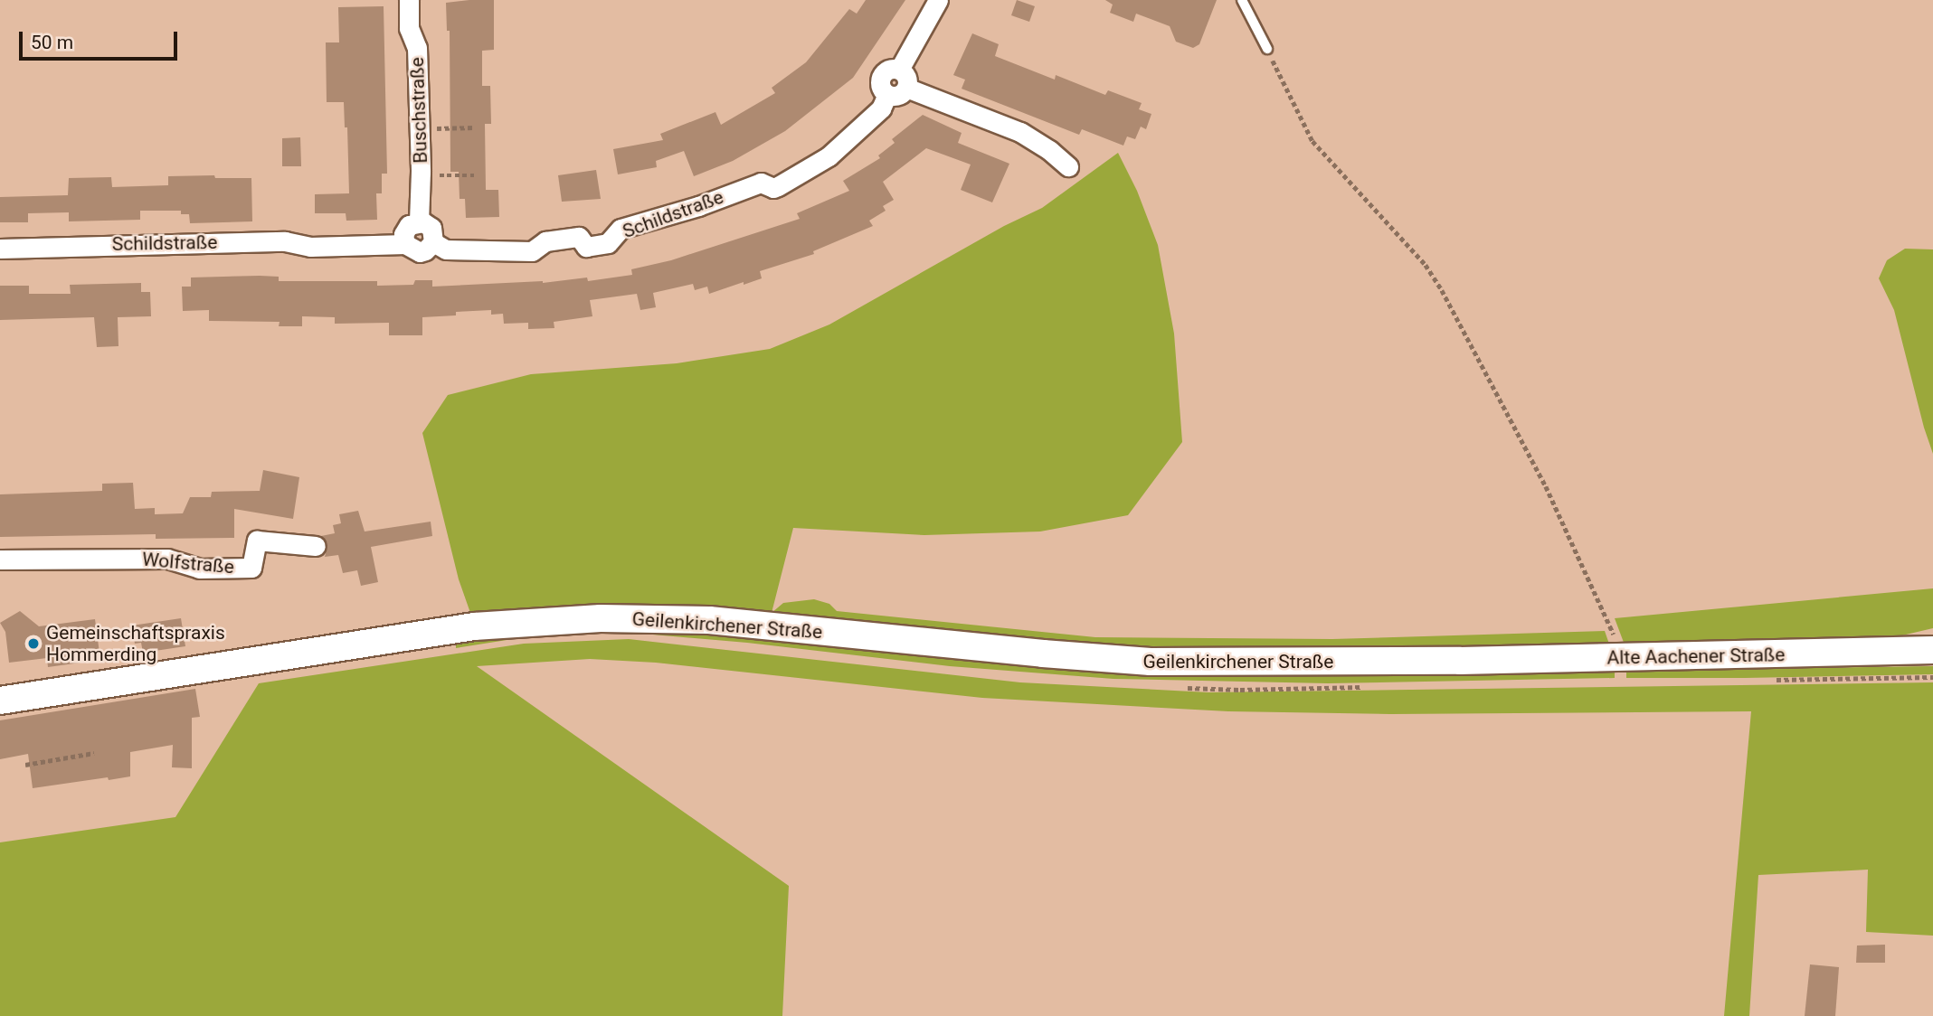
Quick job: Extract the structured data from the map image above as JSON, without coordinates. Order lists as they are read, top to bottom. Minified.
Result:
{"streets":{"main road":["Geilenkirchener Straße","Alte Aachener Straße"],"street":["Buschstraße","Schildstraße","Wolfstraße"]},"crossings":[["Buschstraße","Schildstraße"],["Geilenkirchener Straße","Alte Aachener Straße"]],"places":["Gemeinschaftspraxis Hommerding"],"scale_bar":"50 m"}
